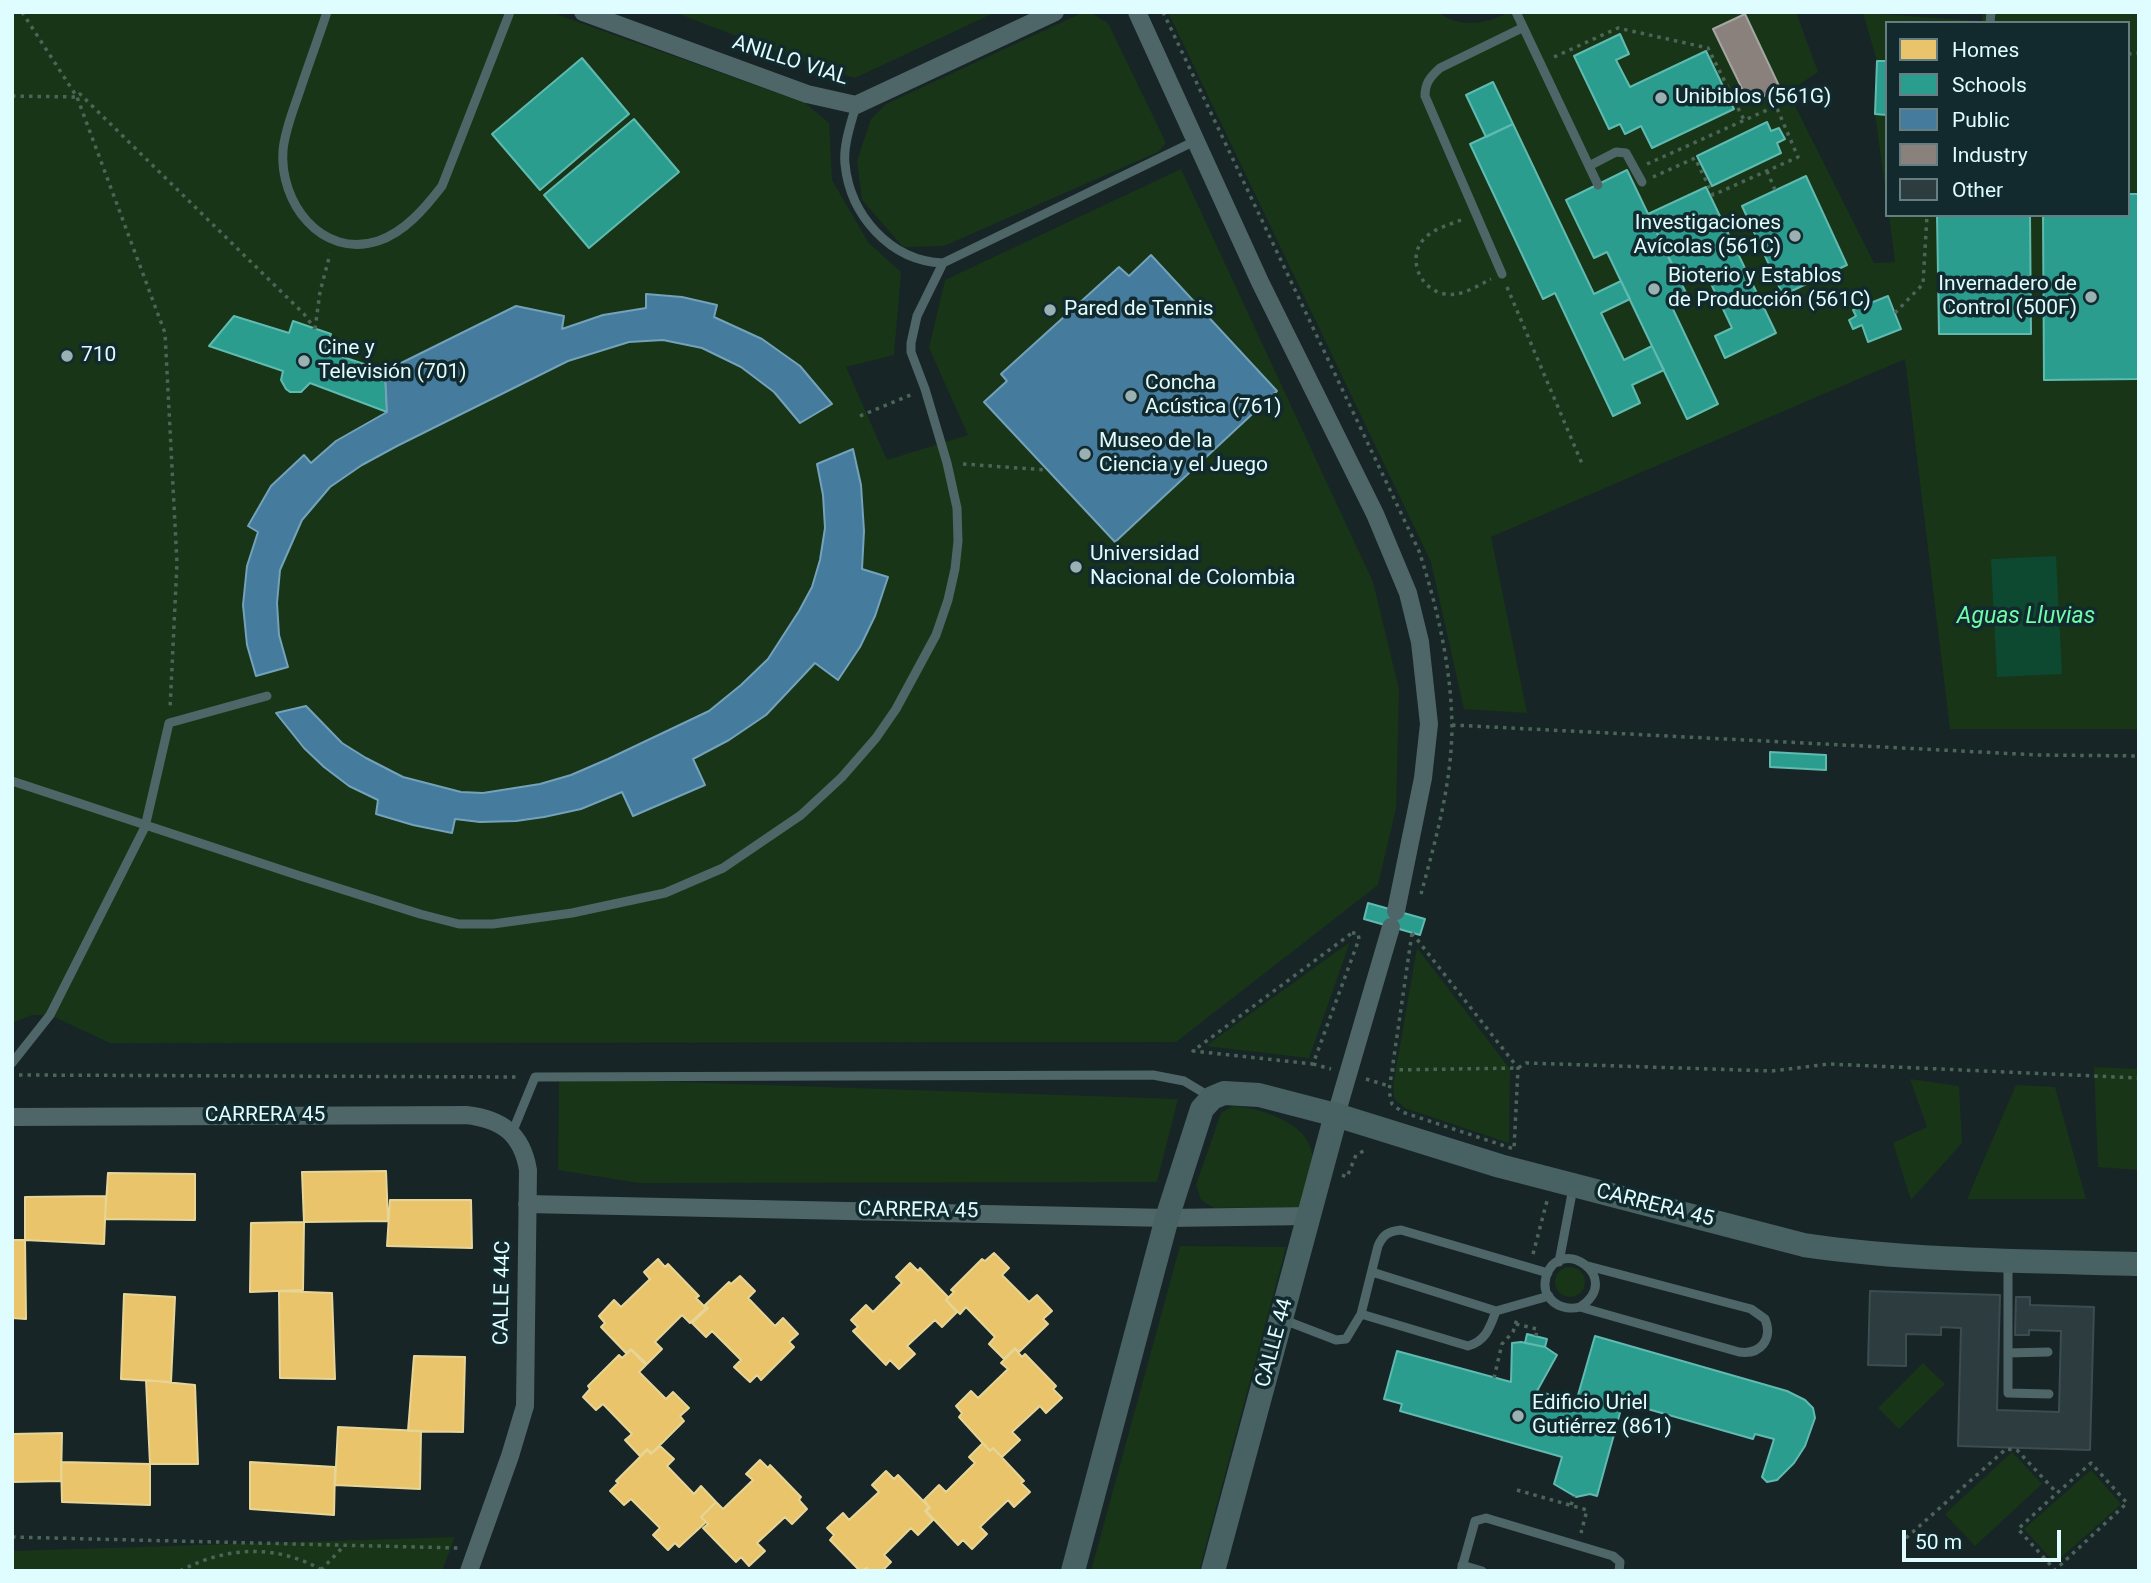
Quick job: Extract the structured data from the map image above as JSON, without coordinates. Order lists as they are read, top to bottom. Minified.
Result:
{"streets":{"street":["ANILLO VIAL","CARRERA 45","CALLE 44C","CALLE 44"]},"crossings":[["CARRERA 45","CALLE 44C"],["CARRERA 45","CALLE 44"]],"water":["Aguas Lluvias"],"places":["Unibiblos (561G)","Investigaciones Avícolas (561C)","Bioterio y Establos de Producción (561C)","Invernadero de Control (500F)","Pared de Tennis","710","Cine y Televisión (701)","Concha Acústica (761)","Museo de la Ciencia y el Juego","Universidad Nacional de Colombia","Edificio Uriel Gutiérrez (861)"],"legend":["Homes","Schools","Public","Industry","Other"],"scale_bar":"50 m"}
